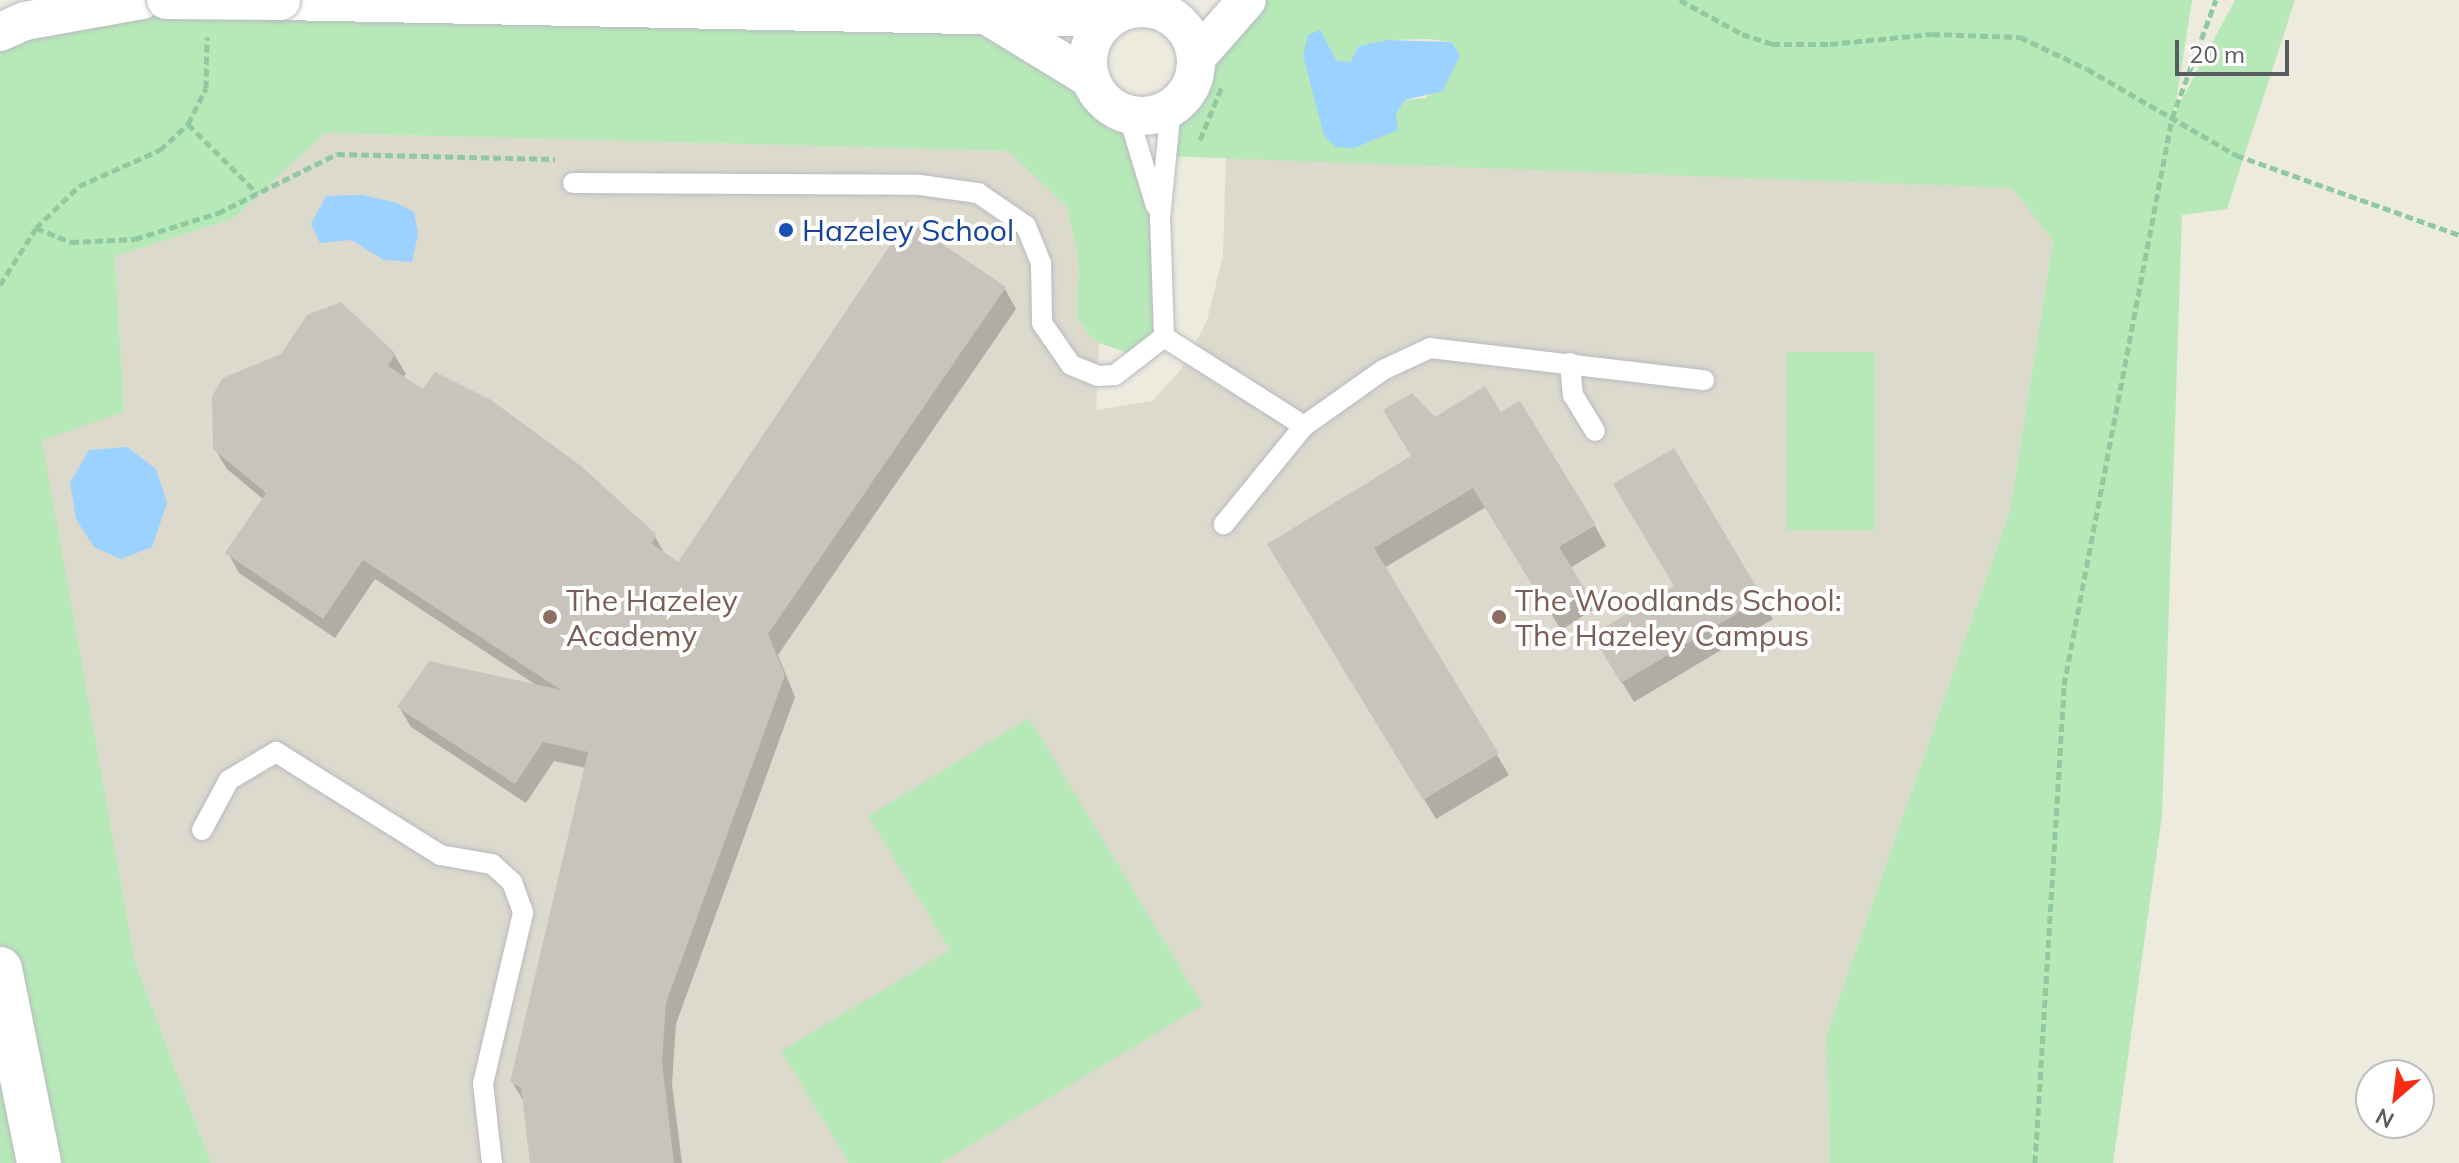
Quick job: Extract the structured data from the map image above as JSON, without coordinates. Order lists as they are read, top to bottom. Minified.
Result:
{"places":["Hazeley School","The Hazeley Academy","The Woodlands School: The Hazeley Campus"],"scale_bar":"20 m","north":"bottom left"}
